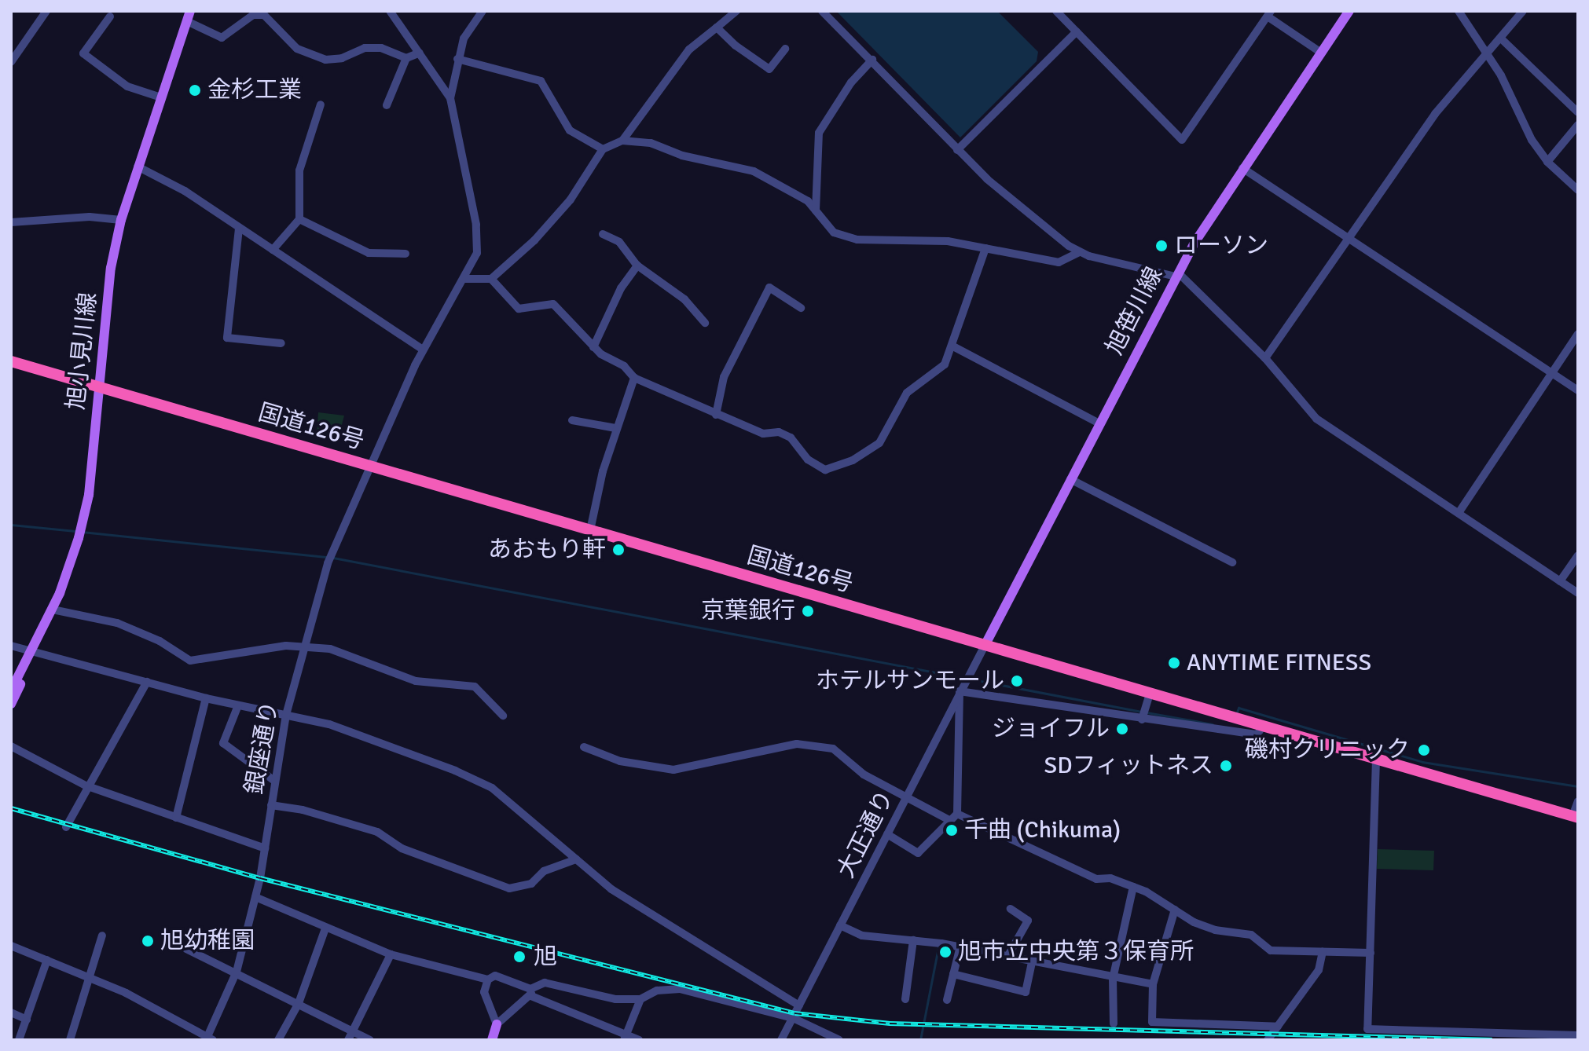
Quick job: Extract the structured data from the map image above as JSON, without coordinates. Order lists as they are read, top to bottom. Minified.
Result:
{"streets":{"highway":["国道126号"],"main road":["旭笹川線","旭小見川線"],"street":["銀座通り","大正通り"]},"crossings":[["旭笹川線","国道126号"],["旭笹川線","大正通り"],["旭小見川線","国道126号"],["国道126号","銀座通り"],["国道126号","大正通り"]],"places":["金杉工業","ローソン","あおもり軒","京葉銀行","ANYTIME FITNESS","ホテルサンモール","ジョイフル","磯村クリニック","SDフィットネス","千曲 (Chikuma)","旭幼稚園","旭市立中央第３保育所","旭"]}
